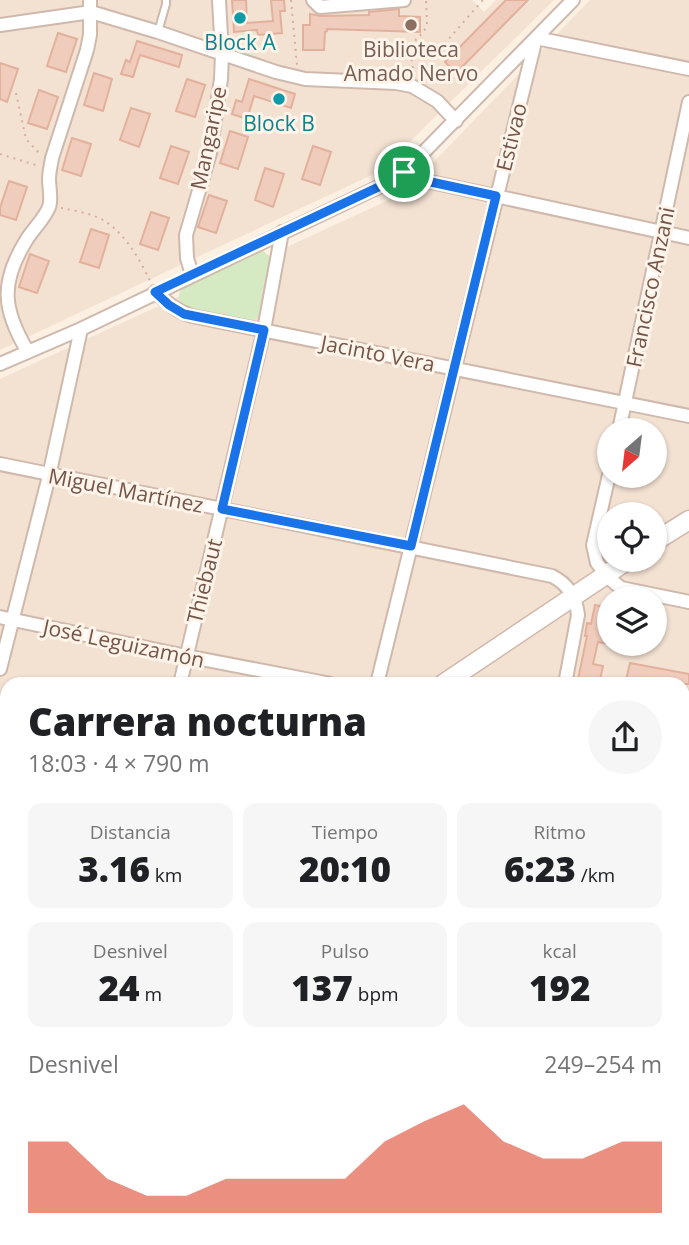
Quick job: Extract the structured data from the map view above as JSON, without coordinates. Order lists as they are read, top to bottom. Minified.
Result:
{"streets":{"street":["Estivao","Mangaripe","Francisco Anzani","Jacinto Vera","Miguel Martínez","Thiebaut","José Leguizamón"]},"crossings":[["Estivao","Jacinto Vera"],["Estivao","Miguel Martínez"],["Francisco Anzani","Jacinto Vera"],["Jacinto Vera","Thiebaut"],["Miguel Martínez","Thiebaut"],["Thiebaut","José Leguizamón"]],"places":["Block A","Biblioteca Amado Nervo","Block B"],"north":"bottom left","page":{"heading":["Carrera nocturna","18:03 · 4 × 790 m"],"stats":[["Distancia","3.16 km"],["Tiempo","20:10"],["Ritmo","6:23 /km"],["Desnivel","24 m"],["Pulso","137 bpm"],["kcal","192"]],"chart":["Desnivel","249–254 m"]}}
